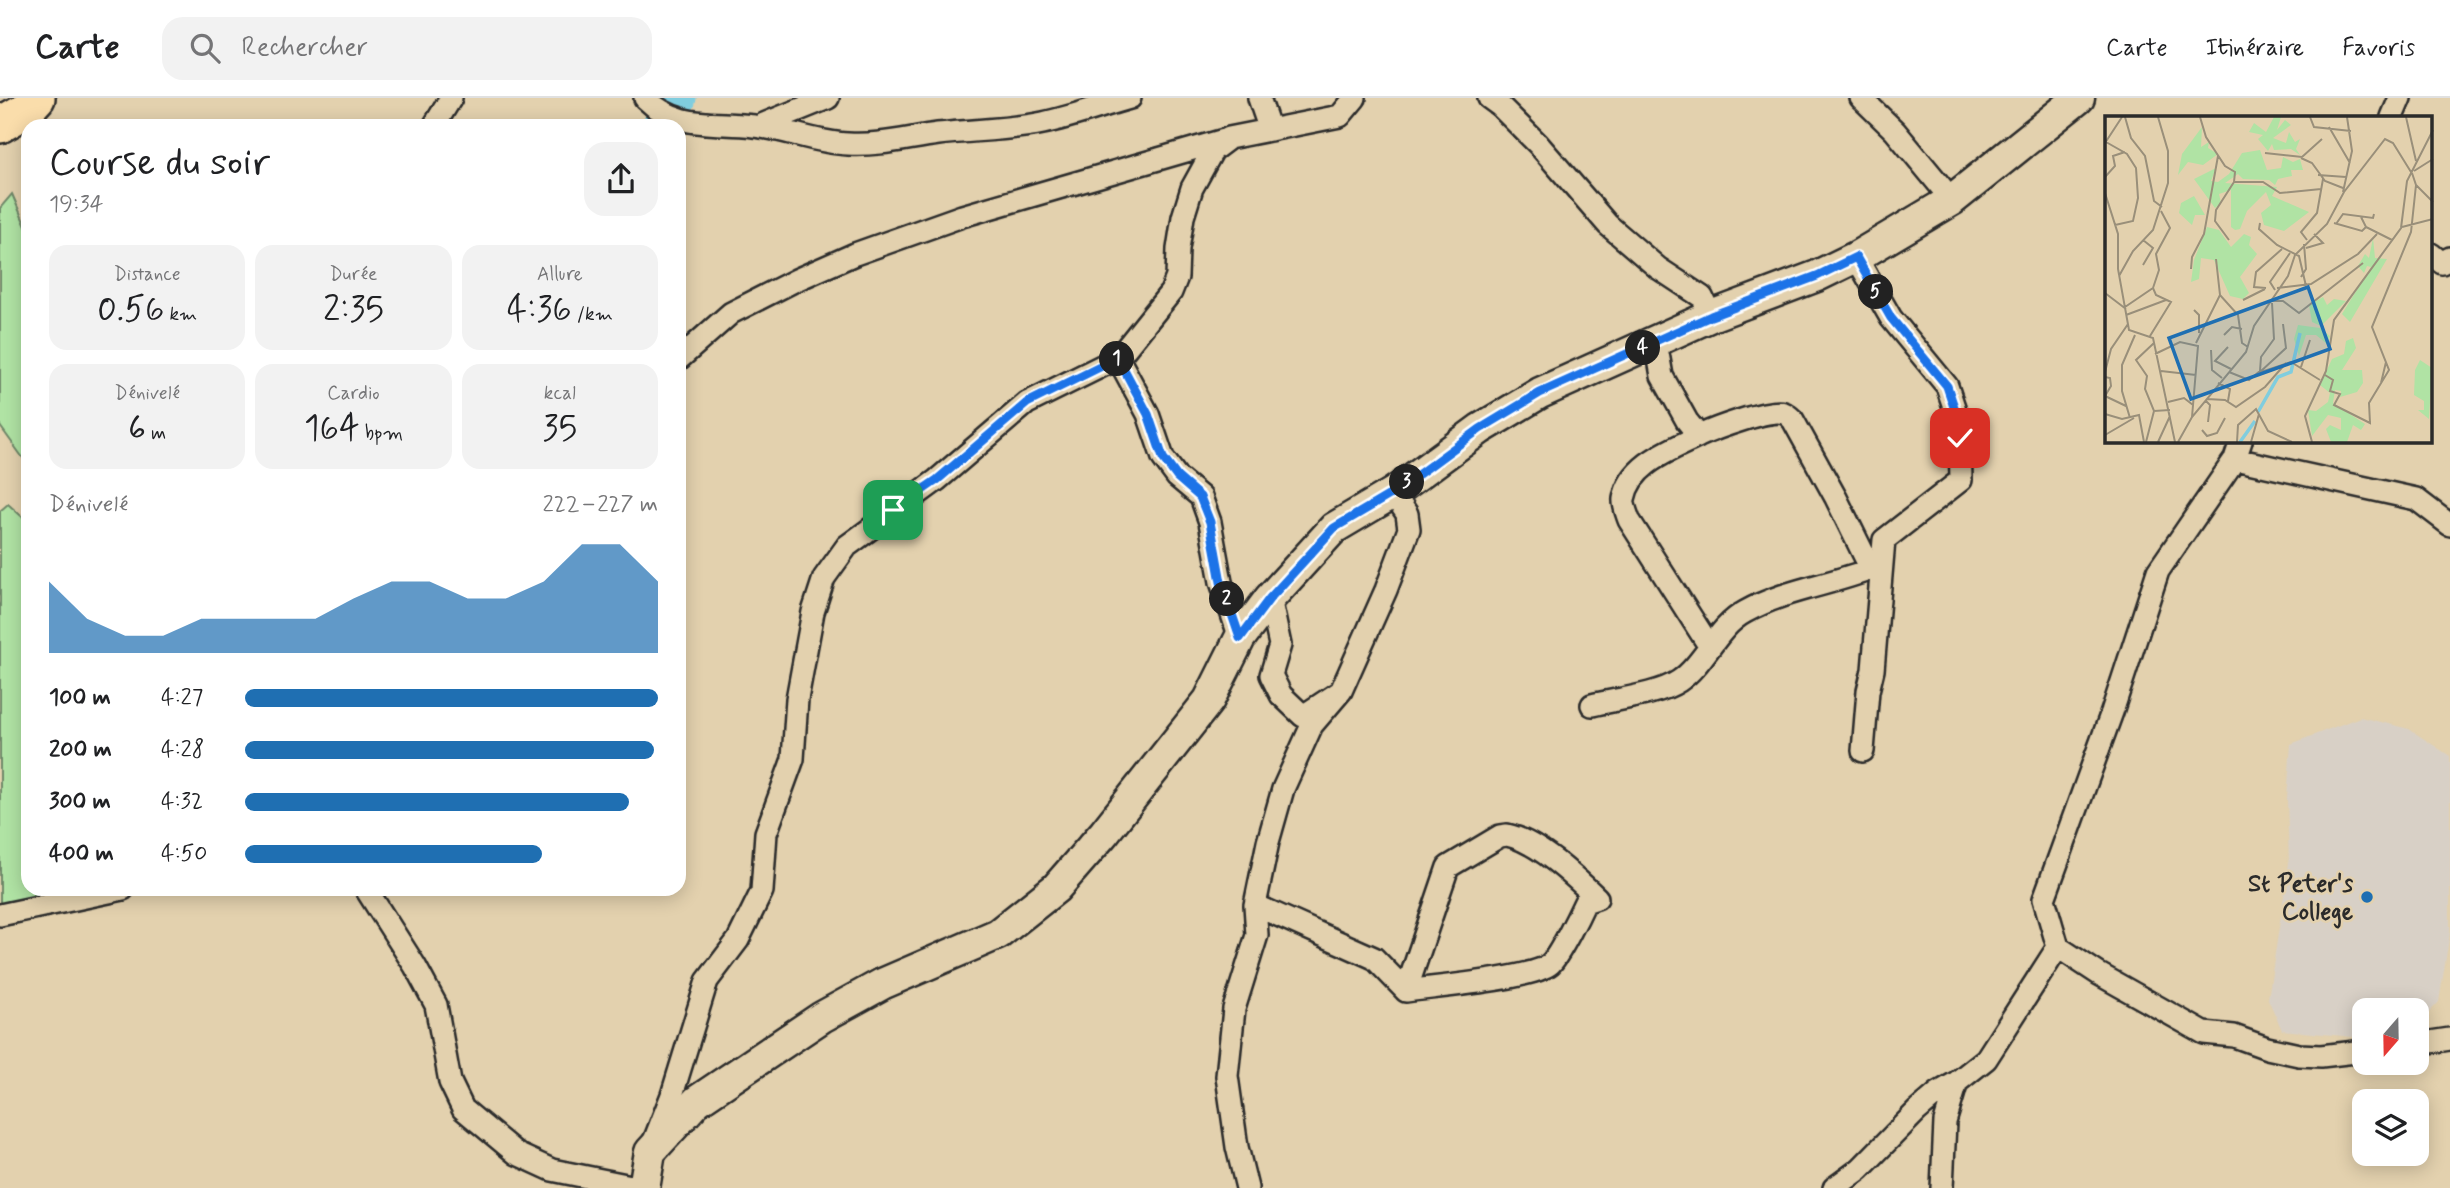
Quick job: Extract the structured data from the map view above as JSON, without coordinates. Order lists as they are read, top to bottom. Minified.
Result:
{"places":["St Peter's College"],"north":"bottom","page":{"header":"Carte","search":"Rechercher","nav":["Carte","Itinéraire","Favoris"],"heading":["Course du soir","19:34"],"stats":[["Distance","0.56 km"],["Durée","2:35"],["Allure","4:36 /km"],["Dénivelé","6 m"],["Cardio","164 bpm"],["kcal","35"]],"pins":["5","4","1","3","2"],"chart":["Dénivelé","222–227 m"],"list":[{"name":"100 m","note":"4:27"},{"name":"200 m","note":"4:28"},{"name":"300 m","note":"4:32"},{"name":"400 m","note":"4:50"}]}}
